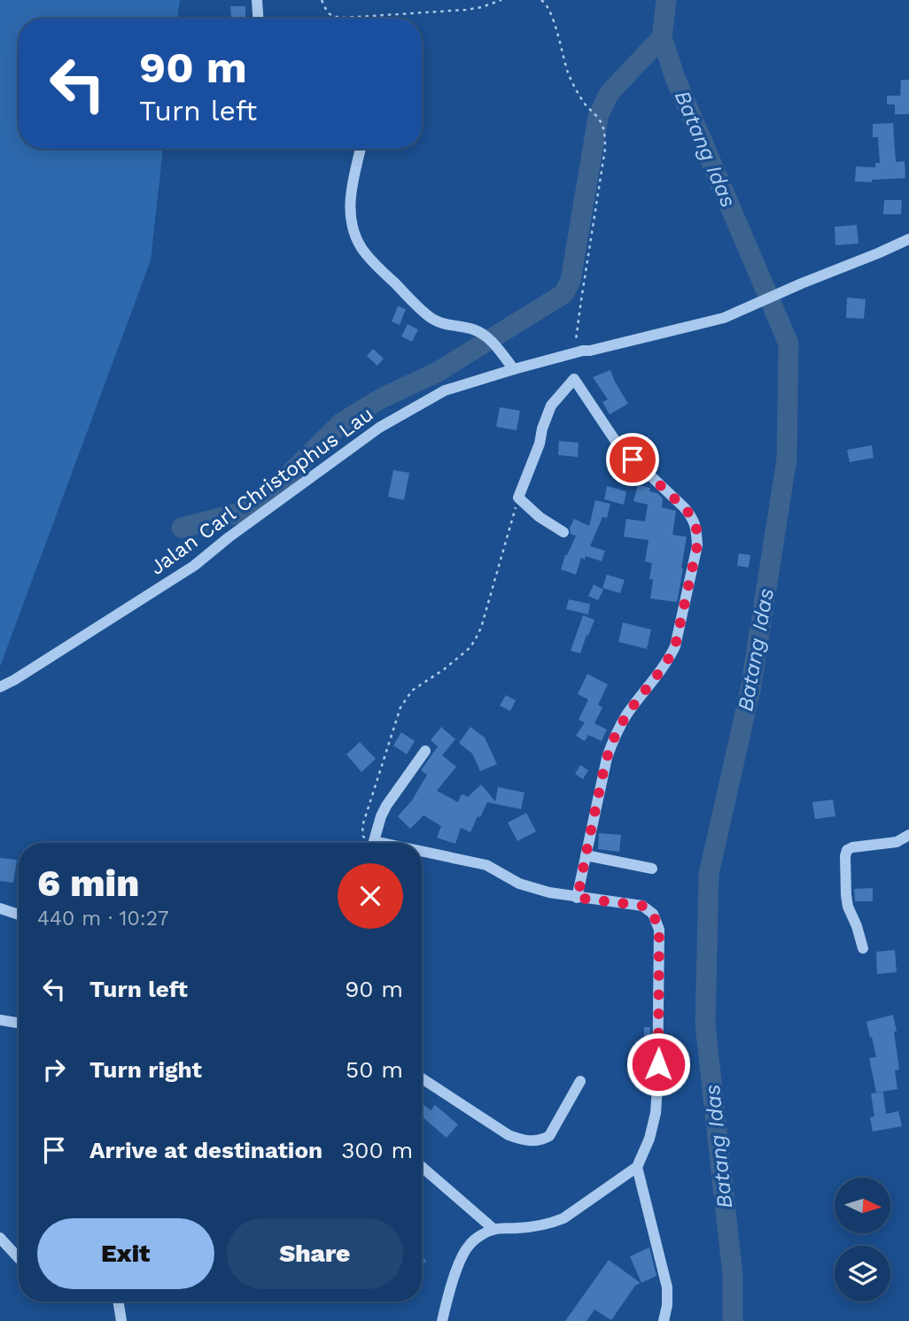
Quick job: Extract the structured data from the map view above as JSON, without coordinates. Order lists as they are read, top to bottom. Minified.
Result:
{"streets":{"street":["Jalan Carl Christophus Lau"]},"water":["Batang Idas"],"north":"right","page":{"turn":["90 m","Turn left"],"heading":["6 min","440 m · 10:27"],"list":[{"name":"Turn left","value":"90 m"},{"name":"Turn right","value":"50 m"},{"name":"Arrive at destination","value":"300 m"}],"buttons":["Exit","Share"]}}
